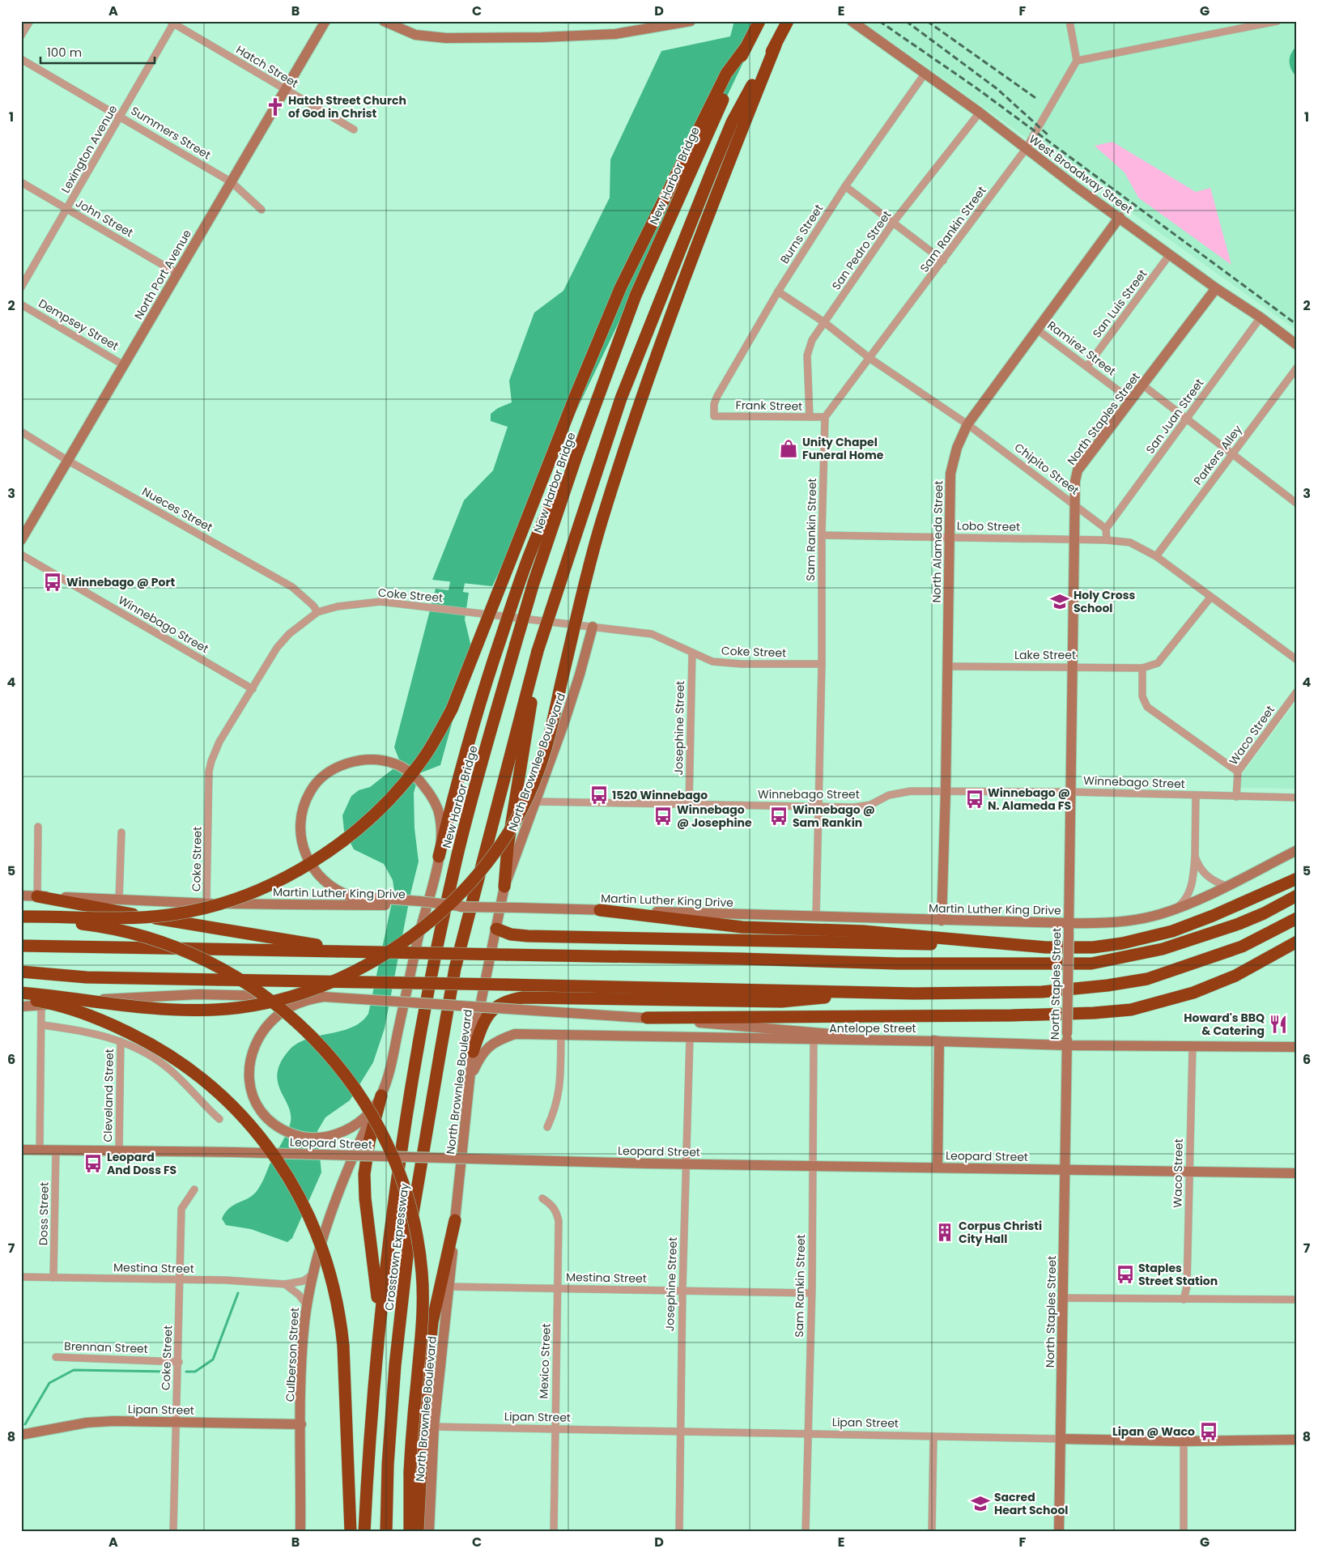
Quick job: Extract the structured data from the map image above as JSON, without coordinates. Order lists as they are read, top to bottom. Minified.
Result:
{"streets":{"highway":["New Harbor Bridge","Crosstown Expressway"],"main road":["West Broadway Street","North Port Avenue","North Staples Street","North Alameda Street","North Brownlee Boulevard","Martin Luther King Drive","Antelope Street","Leopard Street","Culberson Street","Lipan Street"],"street":["Hatch Street","Summers Street","Lexington Avenue","John Street","Sam Rankin Street","Burns Street","San Pedro Street","San Luis Street","Dempsey Street","Ramirez Street","Frank Street","San Juan Street","Parkers Alley","Chipito Street","Nueces Street","Lobo Street","Coke Street","Winnebago Street","Lake Street","Josephine Street","Waco Street","Cleveland Street","Doss Street","Mestina Street","Brennan Street","Mexico Street"]},"crossings":[["Hatch Street","Lexington Avenue"],["Hatch Street","North Port Avenue"],["Summers Street","Lexington Avenue"],["Summers Street","North Port Avenue"],["Lexington Avenue","John Street"],["West Broadway Street","Sam Rankin Street"],["West Broadway Street","Burns Street"],["West Broadway Street","San Pedro Street"],["West Broadway Street","San Luis Street"],["West Broadway Street","San Juan Street"],["West Broadway Street","North Staples Street"],["West Broadway Street","North Alameda Street"],["New Harbor Bridge","Crosstown Expressway"],["John Street","North Port Avenue"],["Sam Rankin Street","Frank Street"],["Sam Rankin Street","Chipito Street"],["Sam Rankin Street","Lobo Street"],["Sam Rankin Street","Coke Street"],["Sam Rankin Street","Winnebago Street"],["Sam Rankin Street","Martin Luther King Drive"],["Sam Rankin Street","Antelope Street"],["Sam Rankin Street","Leopard Street"],["Sam Rankin Street","Mestina Street"],["Sam Rankin Street","Lipan Street"],["Burns Street","Frank Street"],["Burns Street","Chipito Street"],["San Pedro Street","Frank Street"],["San Pedro Street","Chipito Street"],["North Port Avenue","Dempsey Street"],["North Port Avenue","Nueces Street"],["San Luis Street","Ramirez Street"],["Ramirez Street","North Staples Street"],["Ramirez Street","North Alameda Street"],["San Juan Street","Chipito Street"],["North Staples Street","Chipito Street"],["North Staples Street","Lobo Street"],["North Staples Street","Winnebago Street"],["North Staples Street","Lake Street"],["North Staples Street","Martin Luther King Drive"],["North Staples Street","Antelope Street"],["North Staples Street","Leopard Street"],["North Staples Street","Lipan Street"],["Chipito Street","North Alameda Street"],["Nueces Street","Coke Street"],["Lobo Street","North Alameda Street"],["North Alameda Street","Winnebago Street"],["North Alameda Street","Lake Street"],["North Alameda Street","Martin Luther King Drive"],["Coke Street","Winnebago Street"],["Coke Street","Josephine Street"],["Coke Street","North Brownlee Boulevard"],["Coke Street","Martin Luther King Drive"],["Coke Street","Mestina Street"],["Coke Street","Brennan Street"],["Coke Street","Lipan Street"],["Winnebago Street","Josephine Street"],["Winnebago Street","Waco Street"],["Winnebago Street","North Brownlee Boulevard"],["Josephine Street","Antelope Street"],["Josephine Street","Leopard Street"],["Josephine Street","Mestina Street"],["Josephine Street","Lipan Street"],["Waco Street","Antelope Street"],["Waco Street","Leopard Street"],["North Brownlee Boulevard","Antelope Street"],["North Brownlee Boulevard","Mestina Street"],["North Brownlee Boulevard","Lipan Street"],["Martin Luther King Drive","Culberson Street"],["Cleveland Street","Leopard Street"],["Leopard Street","Doss Street"],["Doss Street","Mestina Street"],["Mestina Street","Culberson Street"],["Mestina Street","Mexico Street"],["Culberson Street","Lipan Street"],["Mexico Street","Lipan Street"]],"places":{"church":["Hatch Street Church of God in Christ"],"shop":["Unity Chapel Funeral Home"],"bus stop":["Winnebago @ Port","1520 Winnebago","Winnebago @ N. Alameda FS","Winnebago @ Josephine","Winnebago @ Sam Rankin","Leopard And Doss FS","Staples Street Station","Lipan @ Waco"],"school or university":["Holy Cross School","Sacred Heart School"],"restaurant":["Howard's BBQ & Catering"],"building":["Corpus Christi City Hall"]},"scale_bar":"100 m","grid":{"columns":["A","B","C","D","E","F","G"],"rows":["1","2","3","4","5","6","7","8"]}}
